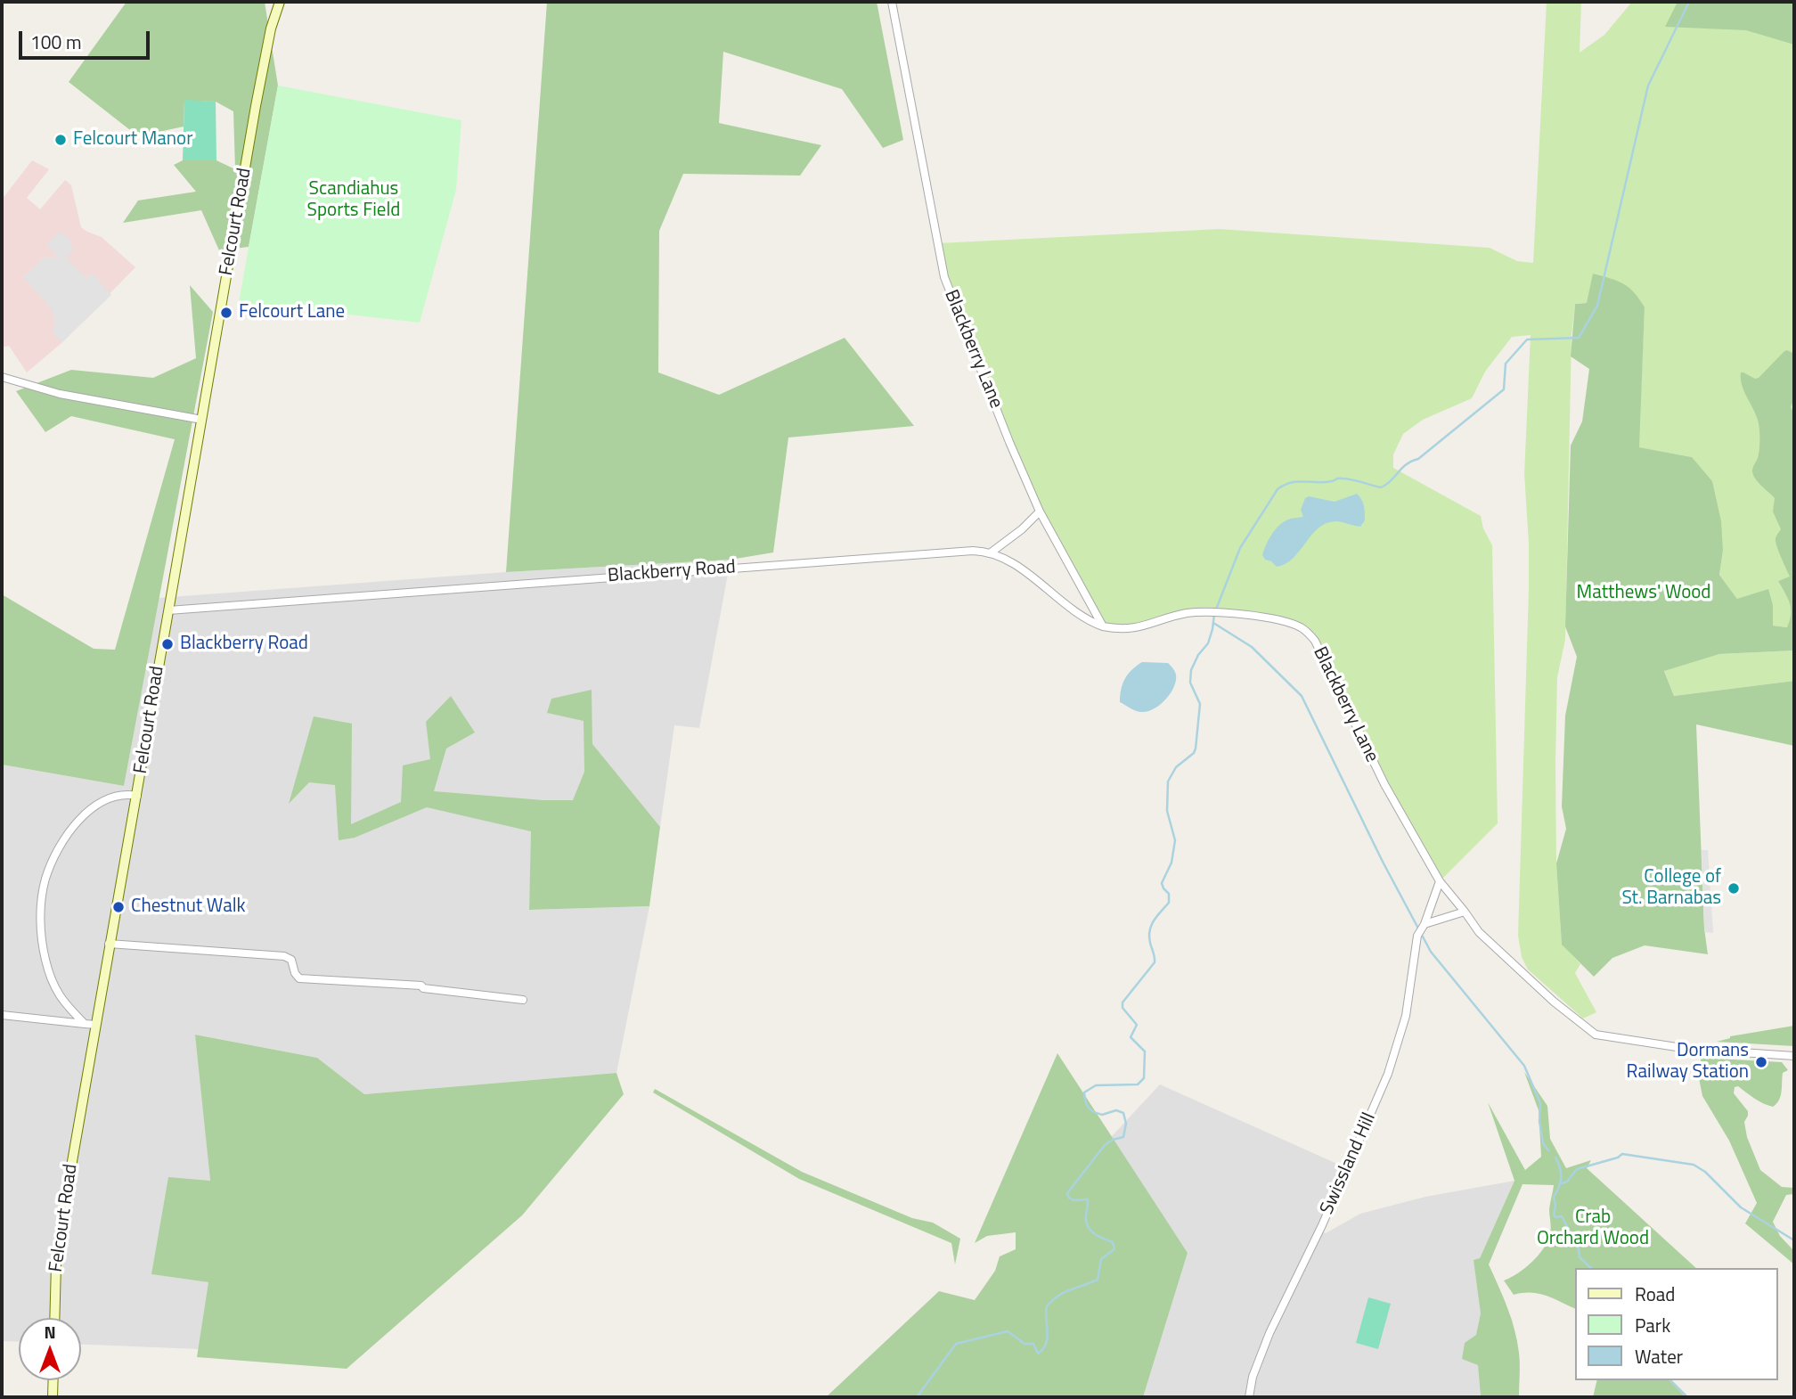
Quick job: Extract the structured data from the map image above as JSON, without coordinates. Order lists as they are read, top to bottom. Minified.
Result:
{"streets":{"street":["Felcourt Road","Blackberry Lane","Blackberry Road","Swissland Hill"]},"crossings":[["Felcourt Road","Blackberry Road"],["Blackberry Lane","Blackberry Road"],["Blackberry Lane","Swissland Hill"]],"parks":["Scandiahus Sports Field","Matthews' Wood","Crab Orchard Wood"],"places":["Felcourt Manor","Felcourt Lane","Blackberry Road","College of St. Barnabas","Chestnut Walk","Dormans Railway Station"],"legend":["Road","Park","Water"],"scale_bar":"100 m","north":"top"}
